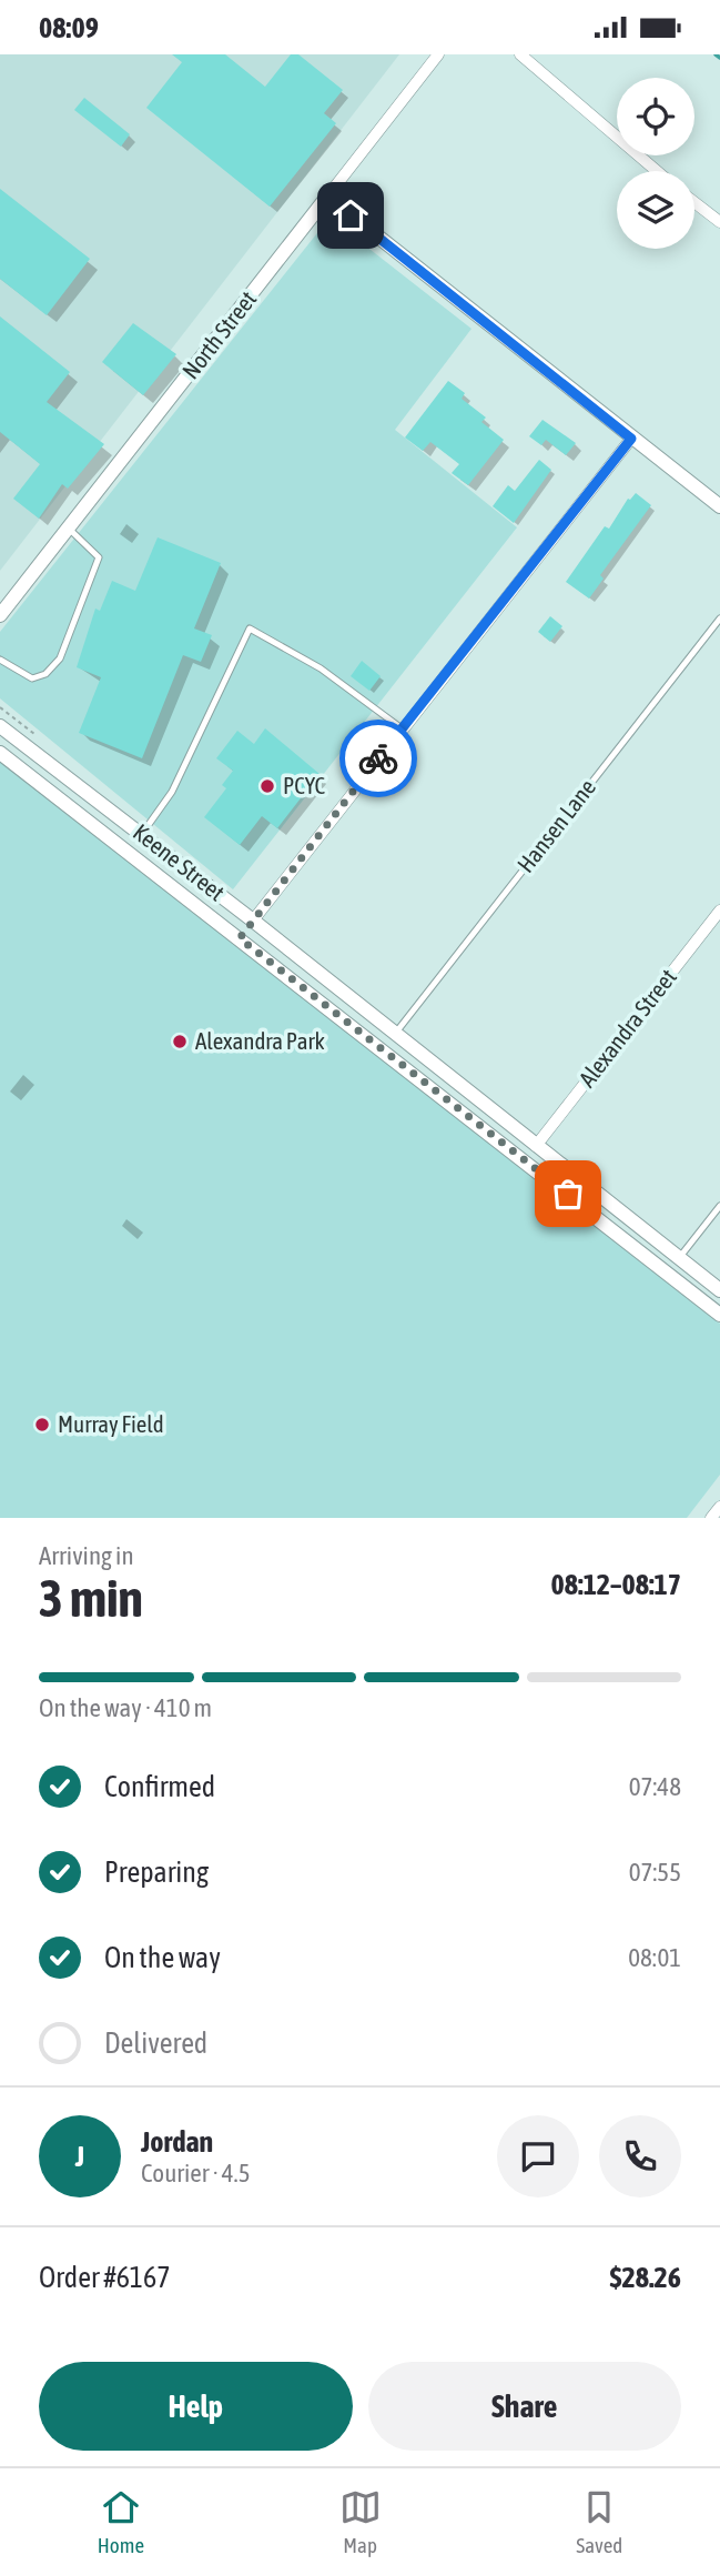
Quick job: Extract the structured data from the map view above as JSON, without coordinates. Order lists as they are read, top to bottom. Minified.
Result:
{"streets":{"street":["North Street","Keene Street","Alexandra Street"],"lane":["Hansen Lane"]},"crossings":[["Hansen Lane","Keene Street"],["Keene Street","Alexandra Street"]],"places":["PCYC","Alexandra Park","Murray Field"],"page":{"status":"08:09","heading":["3 min","Arriving in","08:12–08:17"],"panel":["Jordan","Courier · 4.5","Order #6167","$28.26"],"bar":"On the way · 410 m","list":[["Confirmed","07:48"],["Preparing","07:55"],["On the way","08:01"],"Delivered"],"round":"J","buttons":["Help","Share"],"tabs":["Home","Map","Saved"]}}
